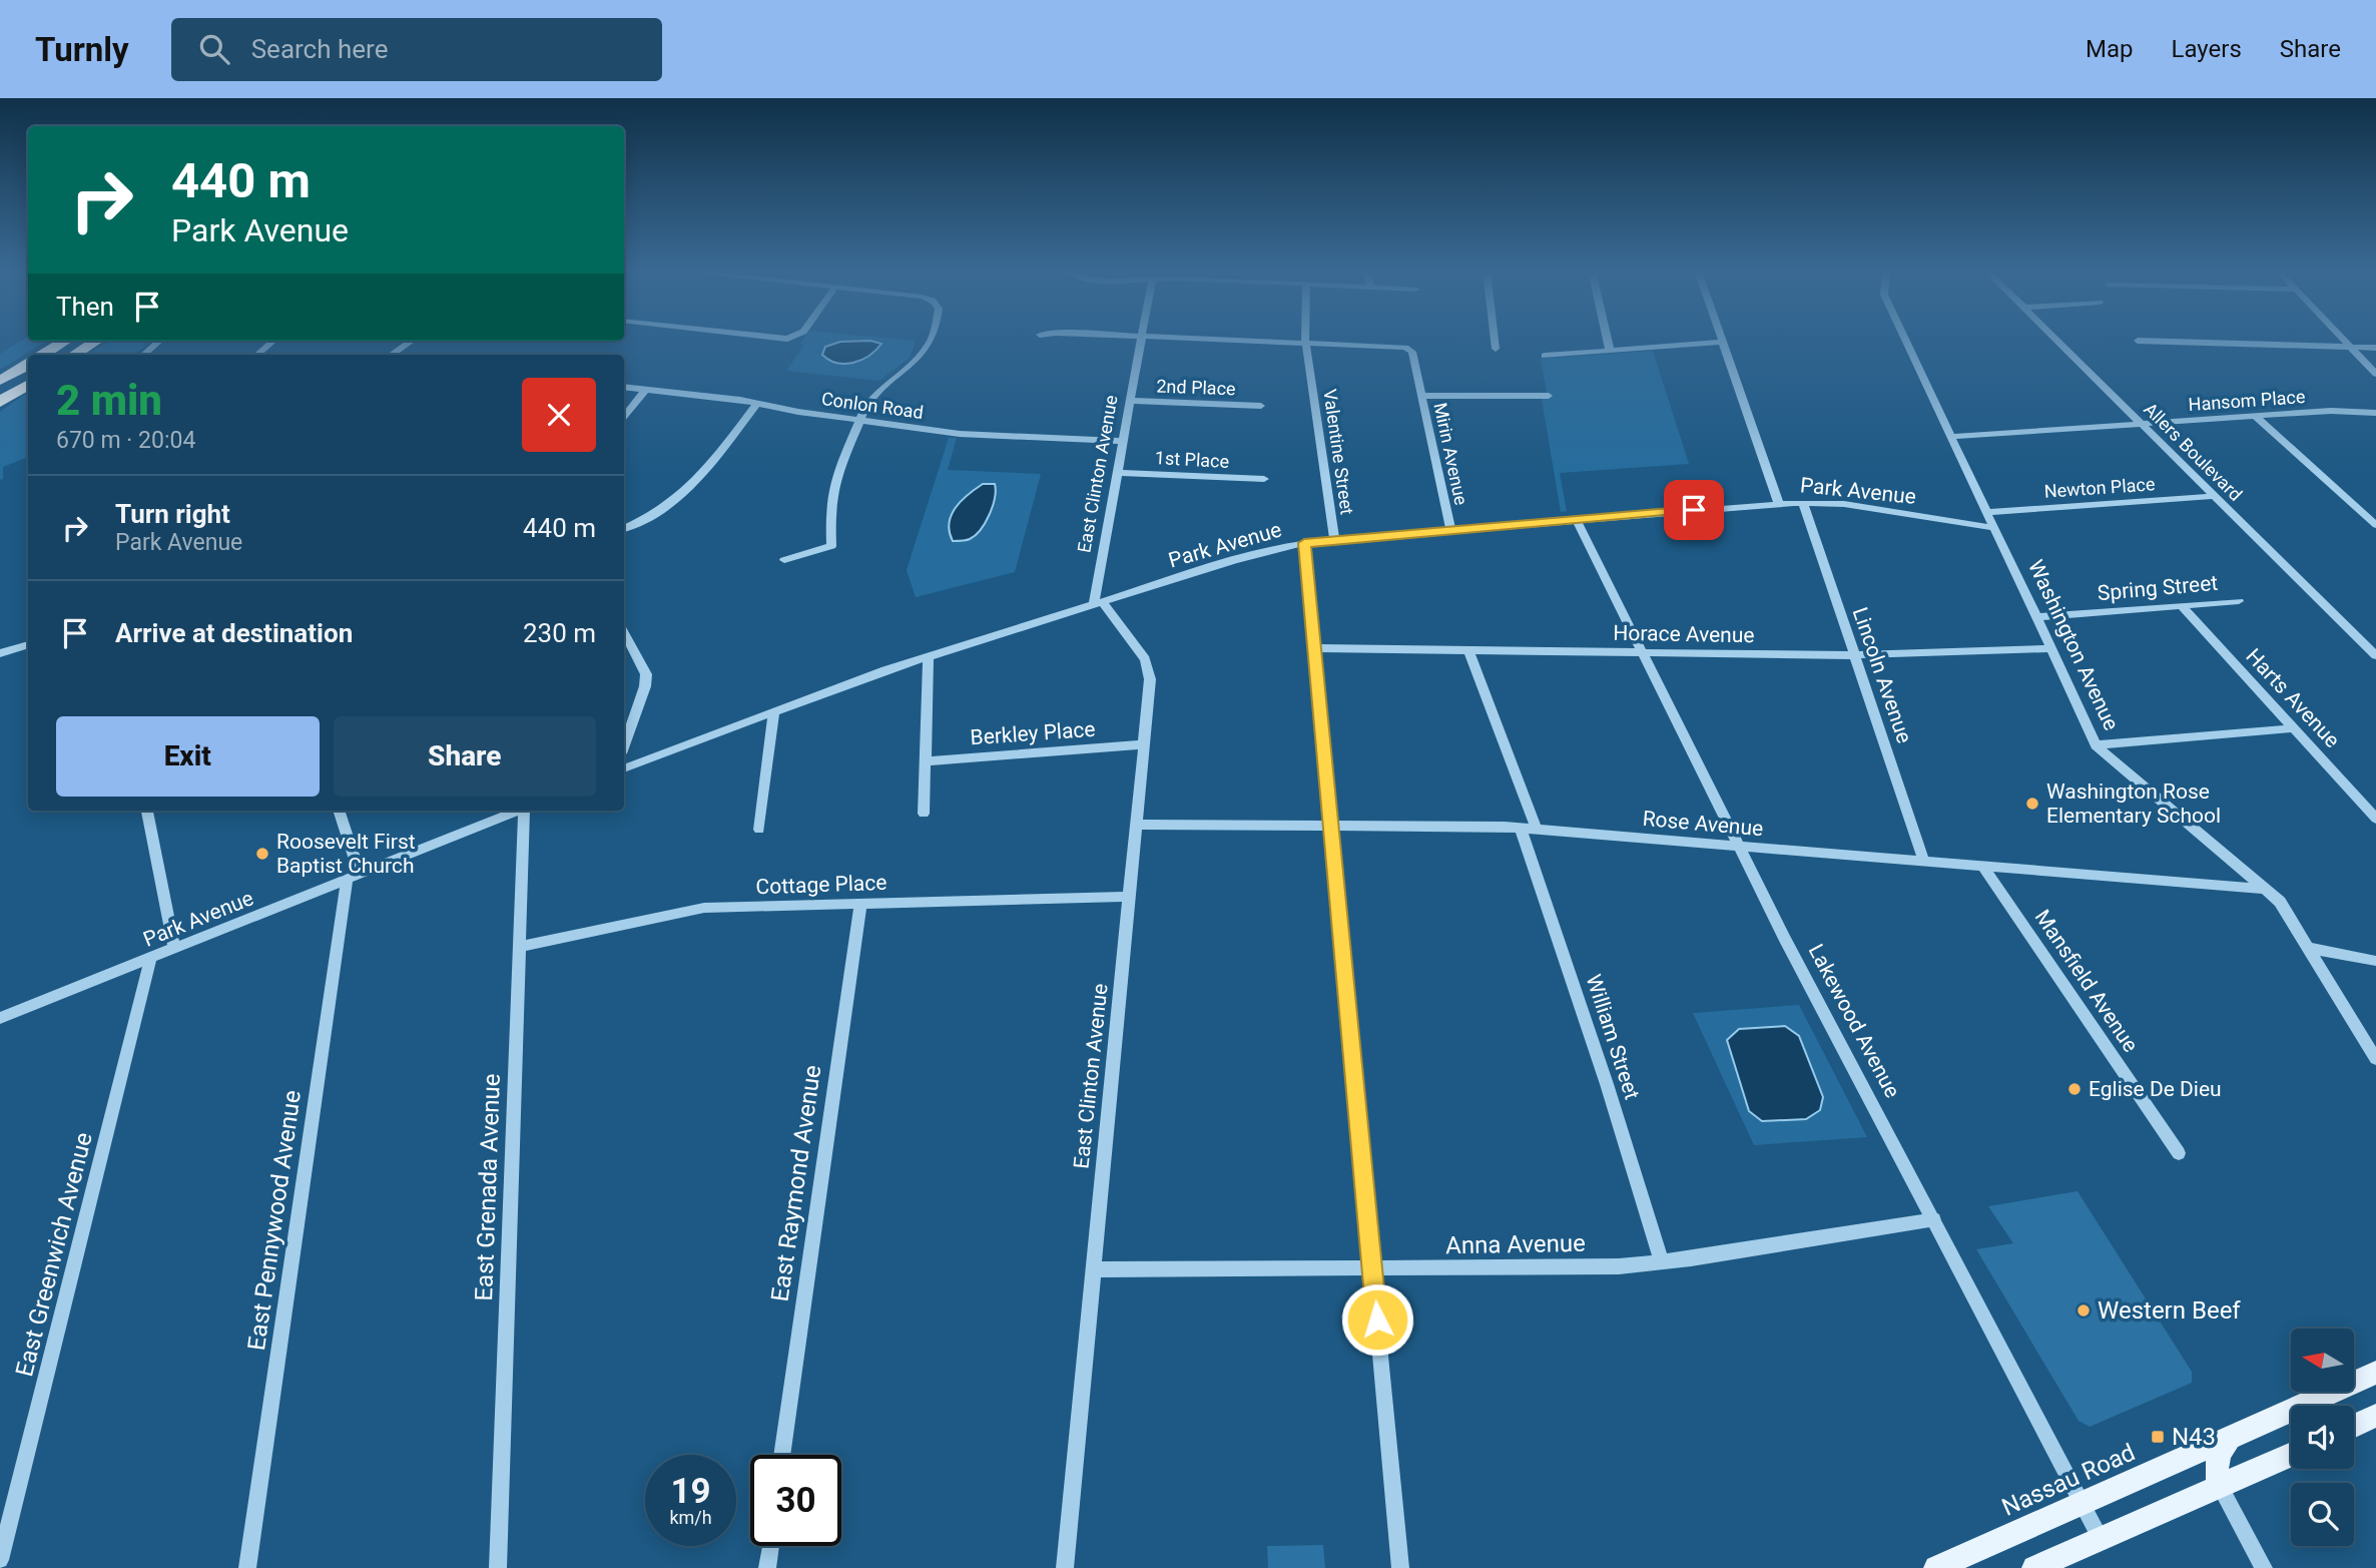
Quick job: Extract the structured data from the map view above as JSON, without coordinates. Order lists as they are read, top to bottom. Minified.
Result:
{"streets":{"main road":["Nassau Road"],"street":["2nd Place","Hansom Place","Conlon Road","Valentine Street","Allers Boulevard","Mirin Avenue","1st Place","East Clinton Avenue","Newton Place","Park Avenue","Spring Street","Horace Avenue","Washington Avenue","Lincoln Avenue","Harts Avenue","Berkley Place","Rose Avenue","Cottage Place","Mansfield Avenue","Lakewood Avenue","William Street","East Raymond Avenue","East Grenada Avenue","East Pennywood Avenue","Anna Avenue","East Greenwich Avenue"]},"crossings":[["2nd Place","East Clinton Avenue"],["Hansom Place","Allers Boulevard"],["Hansom Place","Washington Avenue"],["Conlon Road","East Clinton Avenue"],["Valentine Street","Mirin Avenue"],["Valentine Street","Park Avenue"],["Allers Boulevard","Newton Place"],["Mirin Avenue","Park Avenue"],["1st Place","East Clinton Avenue"],["East Clinton Avenue","Park Avenue"],["East Clinton Avenue","Berkley Place"],["East Clinton Avenue","Rose Avenue"],["East Clinton Avenue","Cottage Place"],["East Clinton Avenue","Anna Avenue"],["Newton Place","Washington Avenue"],["Park Avenue","Washington Avenue"],["Park Avenue","Lincoln Avenue"],["Park Avenue","Lakewood Avenue"],["Park Avenue","East Pennywood Avenue"],["Park Avenue","East Greenwich Avenue"],["Spring Street","Washington Avenue"],["Spring Street","Harts Avenue"],["Horace Avenue","Washington Avenue"],["Horace Avenue","Lincoln Avenue"],["Horace Avenue","Lakewood Avenue"],["Washington Avenue","Rose Avenue"],["Lincoln Avenue","Rose Avenue"],["Rose Avenue","Mansfield Avenue"],["Rose Avenue","Lakewood Avenue"],["Rose Avenue","William Street"],["Cottage Place","East Raymond Avenue"],["Cottage Place","East Grenada Avenue"],["Lakewood Avenue","Anna Avenue"],["Lakewood Avenue","Nassau Road"],["William Street","Anna Avenue"]],"places":{"other":["Washington Rose Elementary School","Roosevelt First Baptist Church","Eglise De Dieu","Western Beef"],"transit":["N43"]},"north":"left","page":{"header":"Turnly","search":"Search here","nav":["Map","Layers","Share"],"turn":["440 m","Park Avenue"],"then":"Then","heading":["2 min","670 m · 20:04"],"list":[{"name":"Turn right","note":"Park Avenue","value":"440 m"},{"name":"Arrive at destination","value":"230 m"}],"buttons":["Exit","Share"],"speed":"19 km/h","limit":"30"}}
